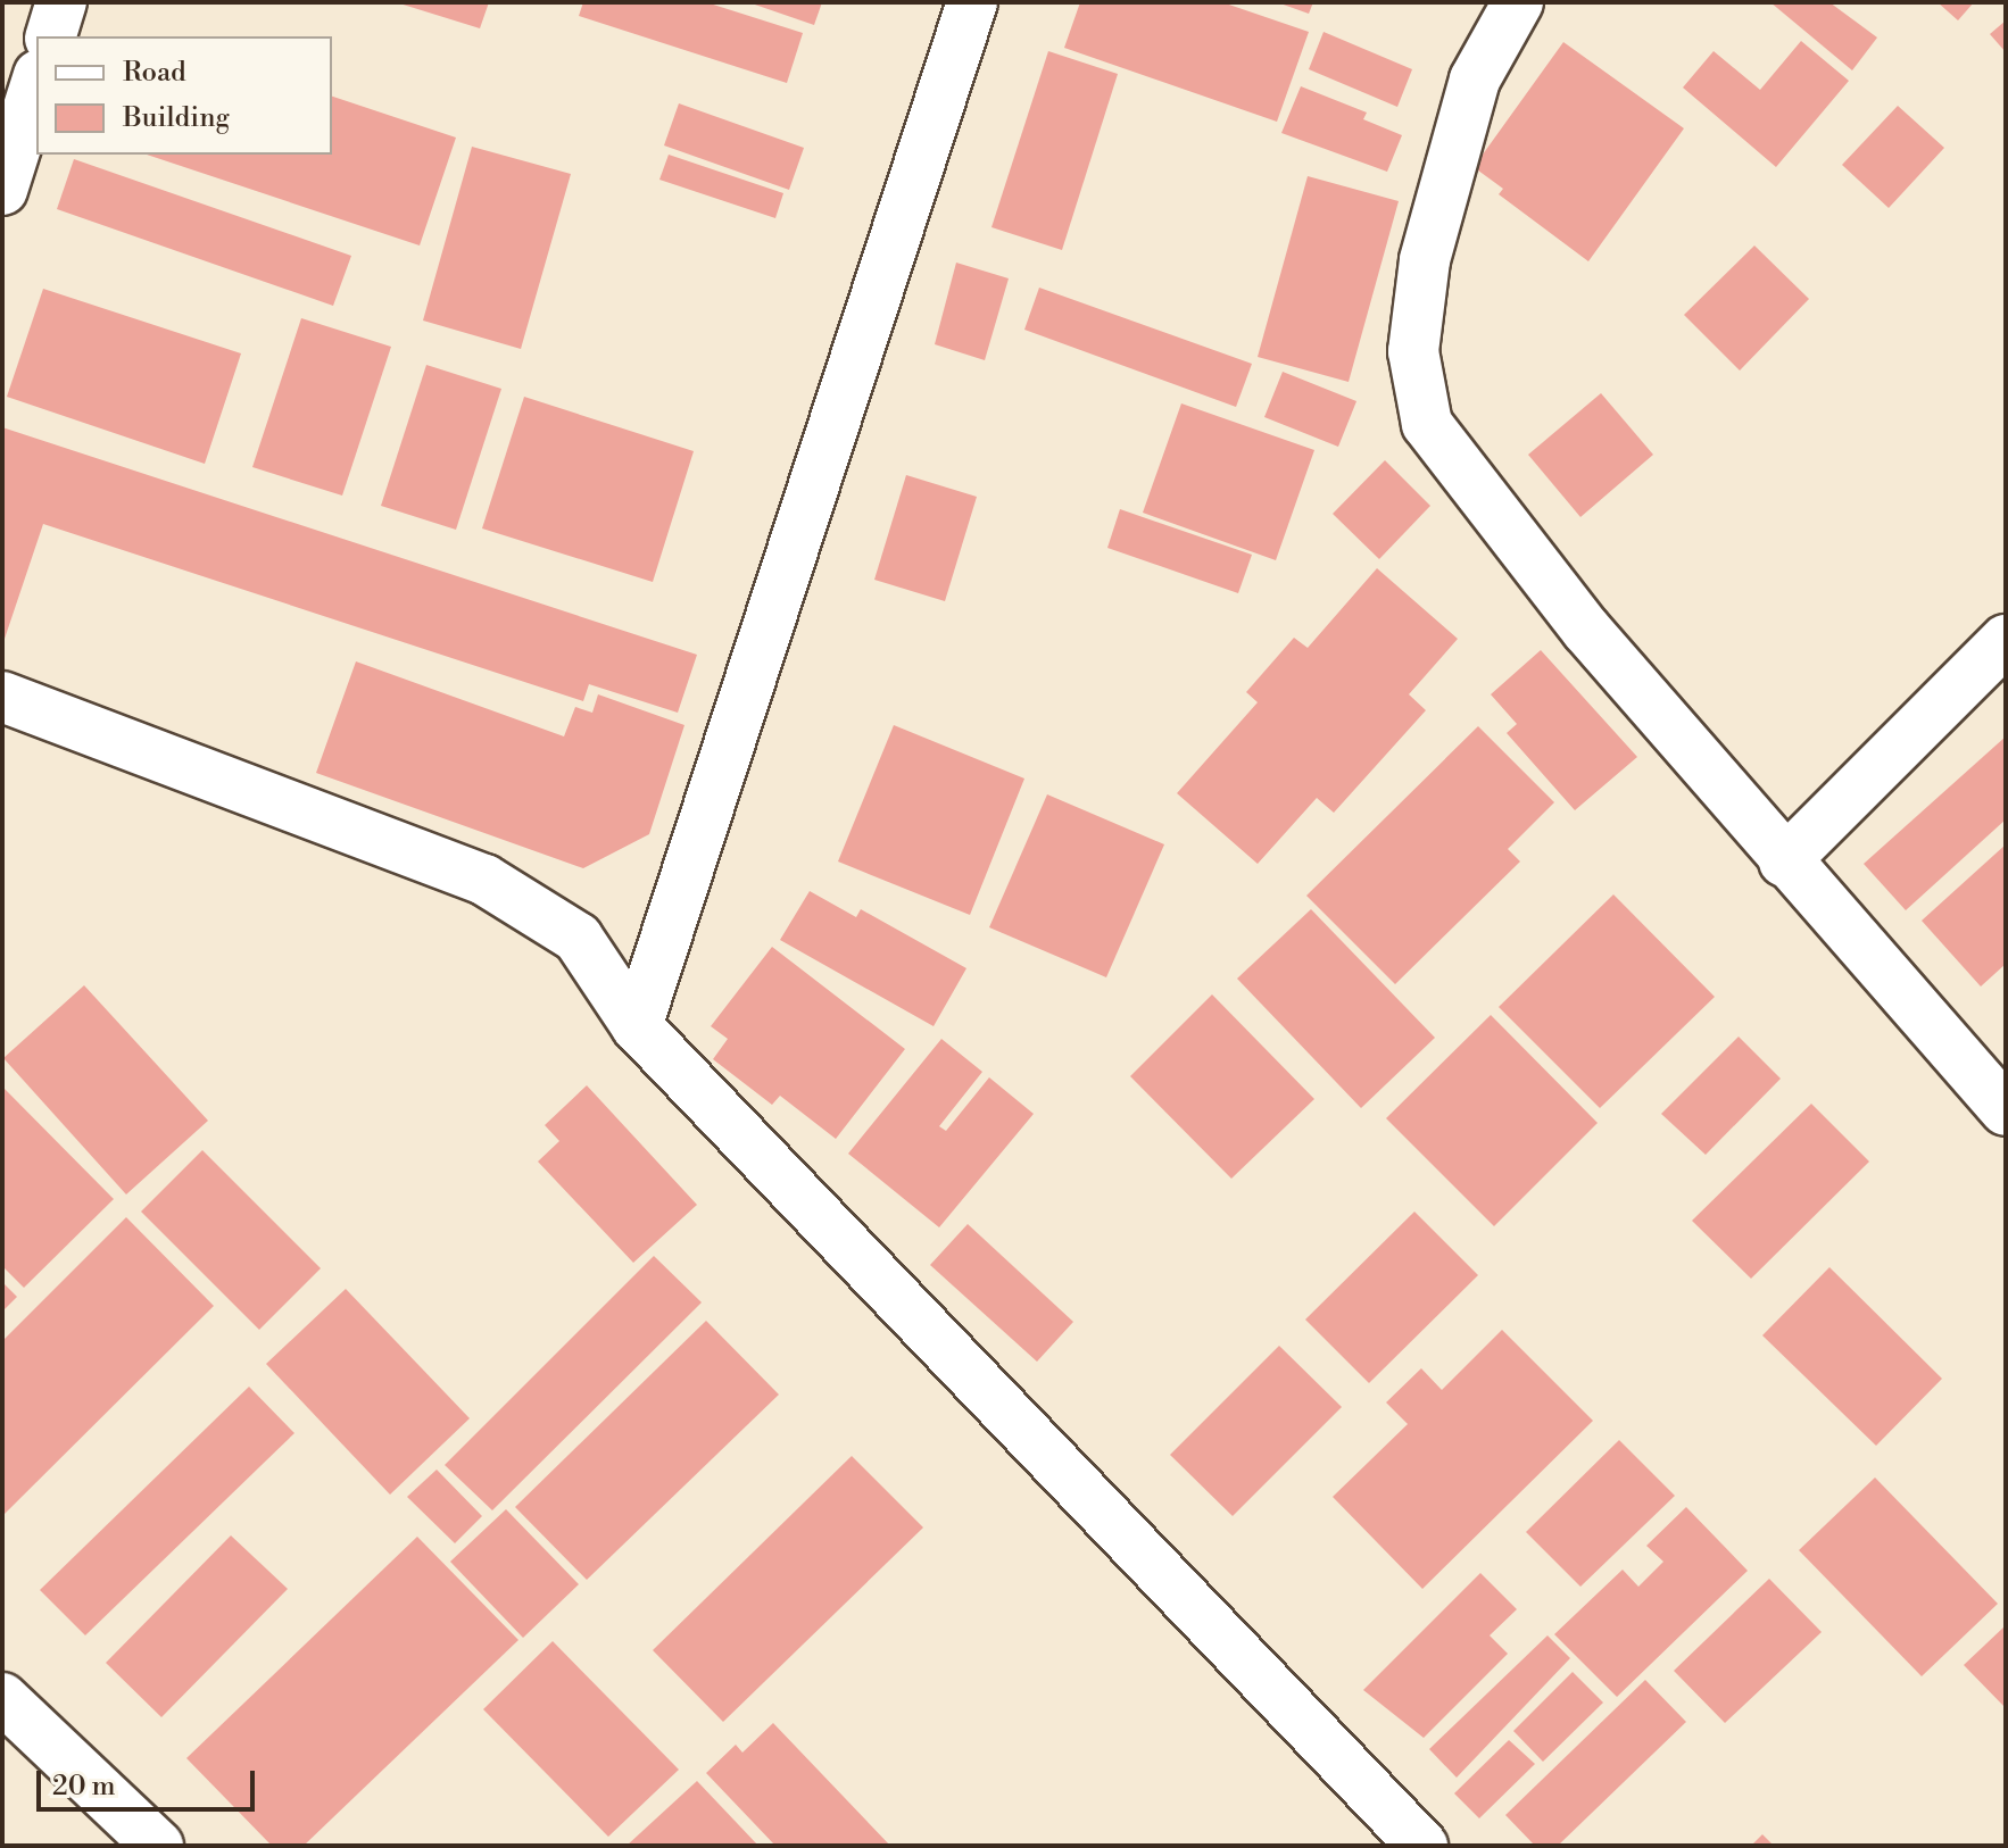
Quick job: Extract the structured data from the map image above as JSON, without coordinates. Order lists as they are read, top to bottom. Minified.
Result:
{"legend":["Road","Building"],"scale_bar":"20 m"}
